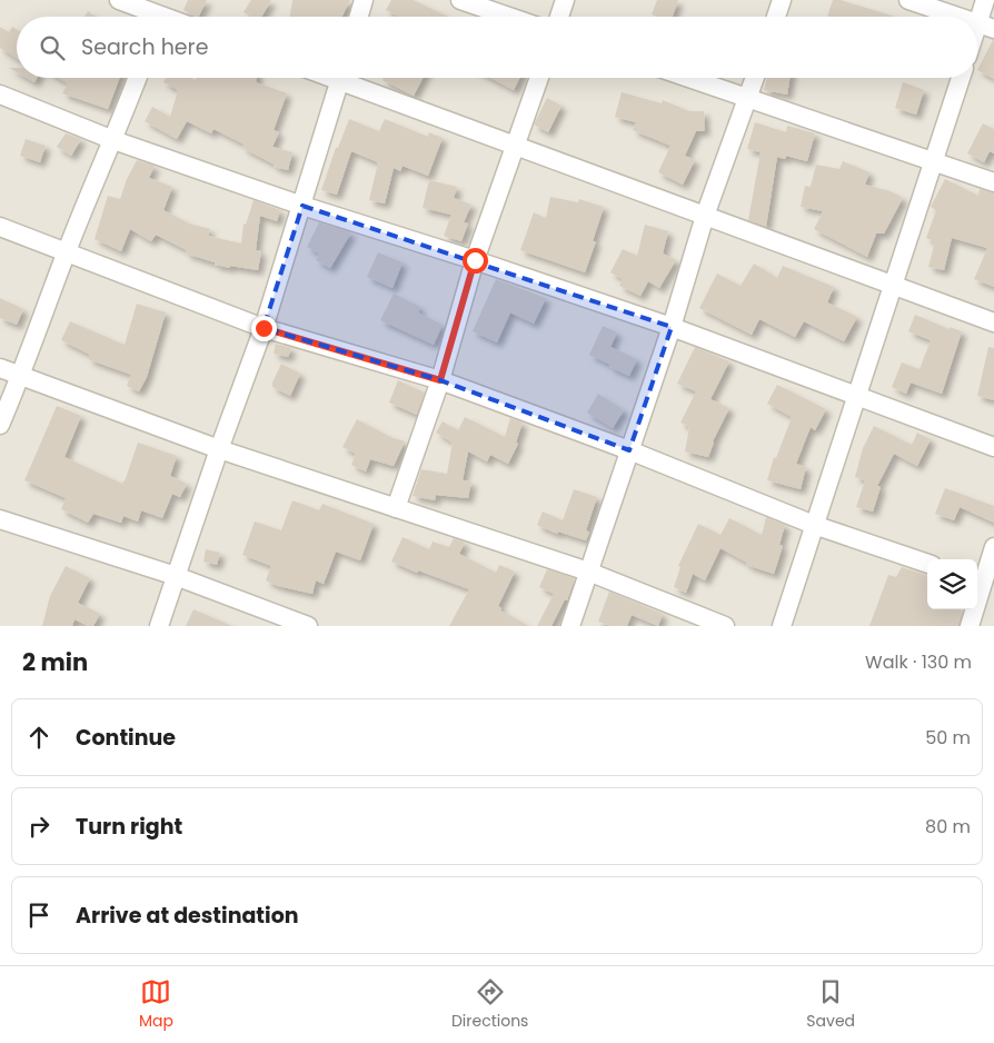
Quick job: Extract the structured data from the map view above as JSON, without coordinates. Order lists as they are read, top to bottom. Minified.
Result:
{"page":{"search":"Search here","heading":["2 min","Walk · 130 m"],"list":[["Continue","50 m"],["Turn right","80 m"],"Arrive at destination"],"nav":["Map","Directions","Saved"]}}
